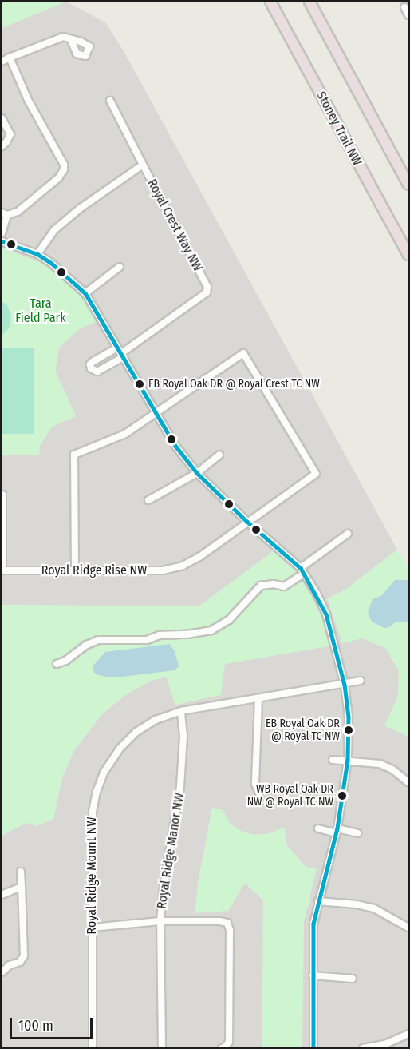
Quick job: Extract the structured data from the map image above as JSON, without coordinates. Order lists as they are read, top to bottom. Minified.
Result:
{"streets":{"highway":["Stoney Trail NW"],"street":["Royal Crest Way NW","Royal Ridge Rise NW","Royal Ridge Manor NW","Royal Ridge Mount NW"]},"crossings":[["Royal Ridge Manor NW","Royal Ridge Mount NW"]],"parks":["Tara Field Park"],"places":["EB Royal Oak DR @ Royal Crest TC NW","EB Royal Oak DR @ Royal TC NW","WB Royal Oak DR NW @ Royal TC NW"],"scale_bar":"100 m"}
